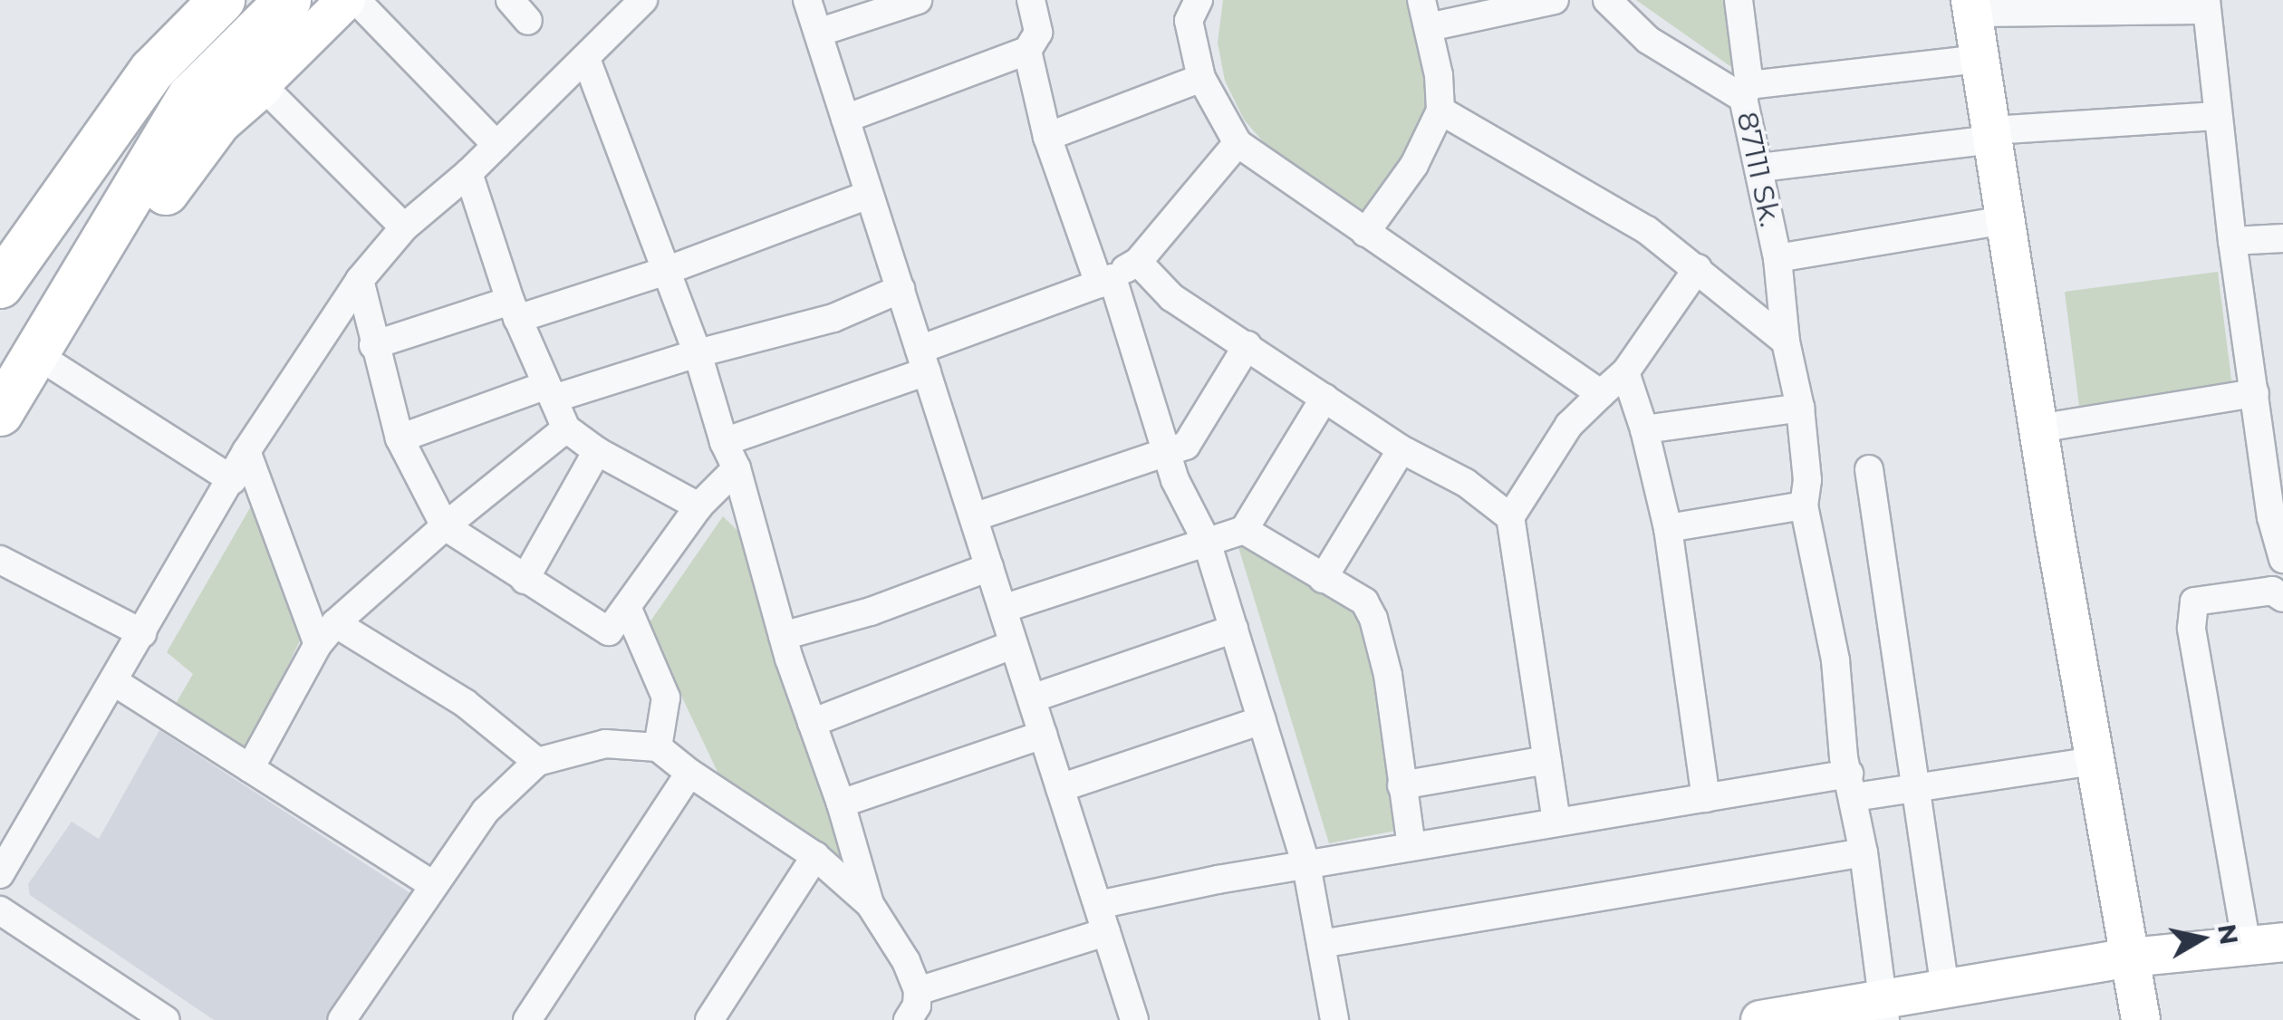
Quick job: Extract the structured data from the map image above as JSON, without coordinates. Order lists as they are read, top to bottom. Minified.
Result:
{"streets":{"street":["87111 Sk."]},"north":"right"}
